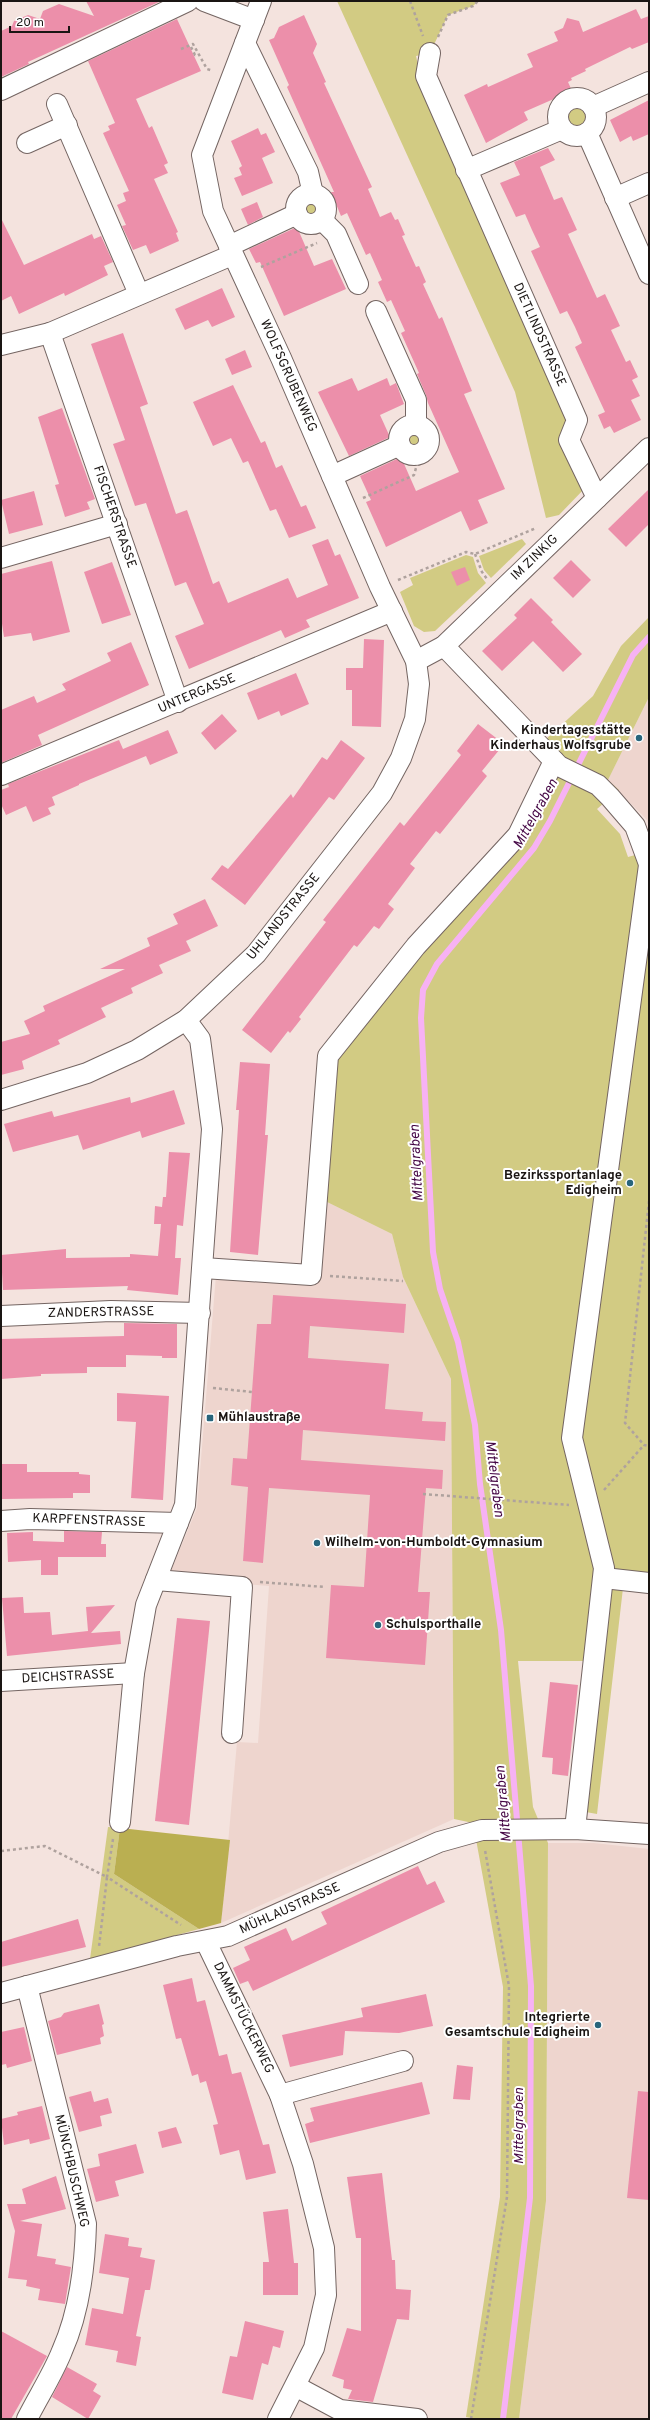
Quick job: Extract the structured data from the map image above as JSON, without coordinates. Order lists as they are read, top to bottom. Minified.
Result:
{"streets":{"street":["DIETLINDSTRASSE","WOLFSGRUBENWEG","FISCHERSTRASSE","IM ZINKIG","UNTERGASSE","UHLANDSTRASSE","ZANDERSTRASSE","KARPFENSTRASSE","DEICHSTRASSE","MÜHLAUSTRASSE","DAMMSTÜCKERWEG","MÜNCHBUSCHWEG"]},"crossings":[["DIETLINDSTRASSE","IM ZINKIG"],["WOLFSGRUBENWEG","IM ZINKIG"],["WOLFSGRUBENWEG","UNTERGASSE"],["WOLFSGRUBENWEG","UHLANDSTRASSE"],["FISCHERSTRASSE","UNTERGASSE"],["IM ZINKIG","UHLANDSTRASSE"],["MÜHLAUSTRASSE","DAMMSTÜCKERWEG"],["MÜHLAUSTRASSE","MÜNCHBUSCHWEG"]],"water":["Mittelgraben"],"places":{"other":["Kindertagesstätte Kinderhaus Wolfsgrube","Bezirkssportanlage Edigheim","Wilhelm-von-Humboldt-Gymnasium","Schulsporthalle","Integrierte Gesamtschule Edigheim"],"transit":["Mühlaustraße"]},"scale_bar":"20 m"}
